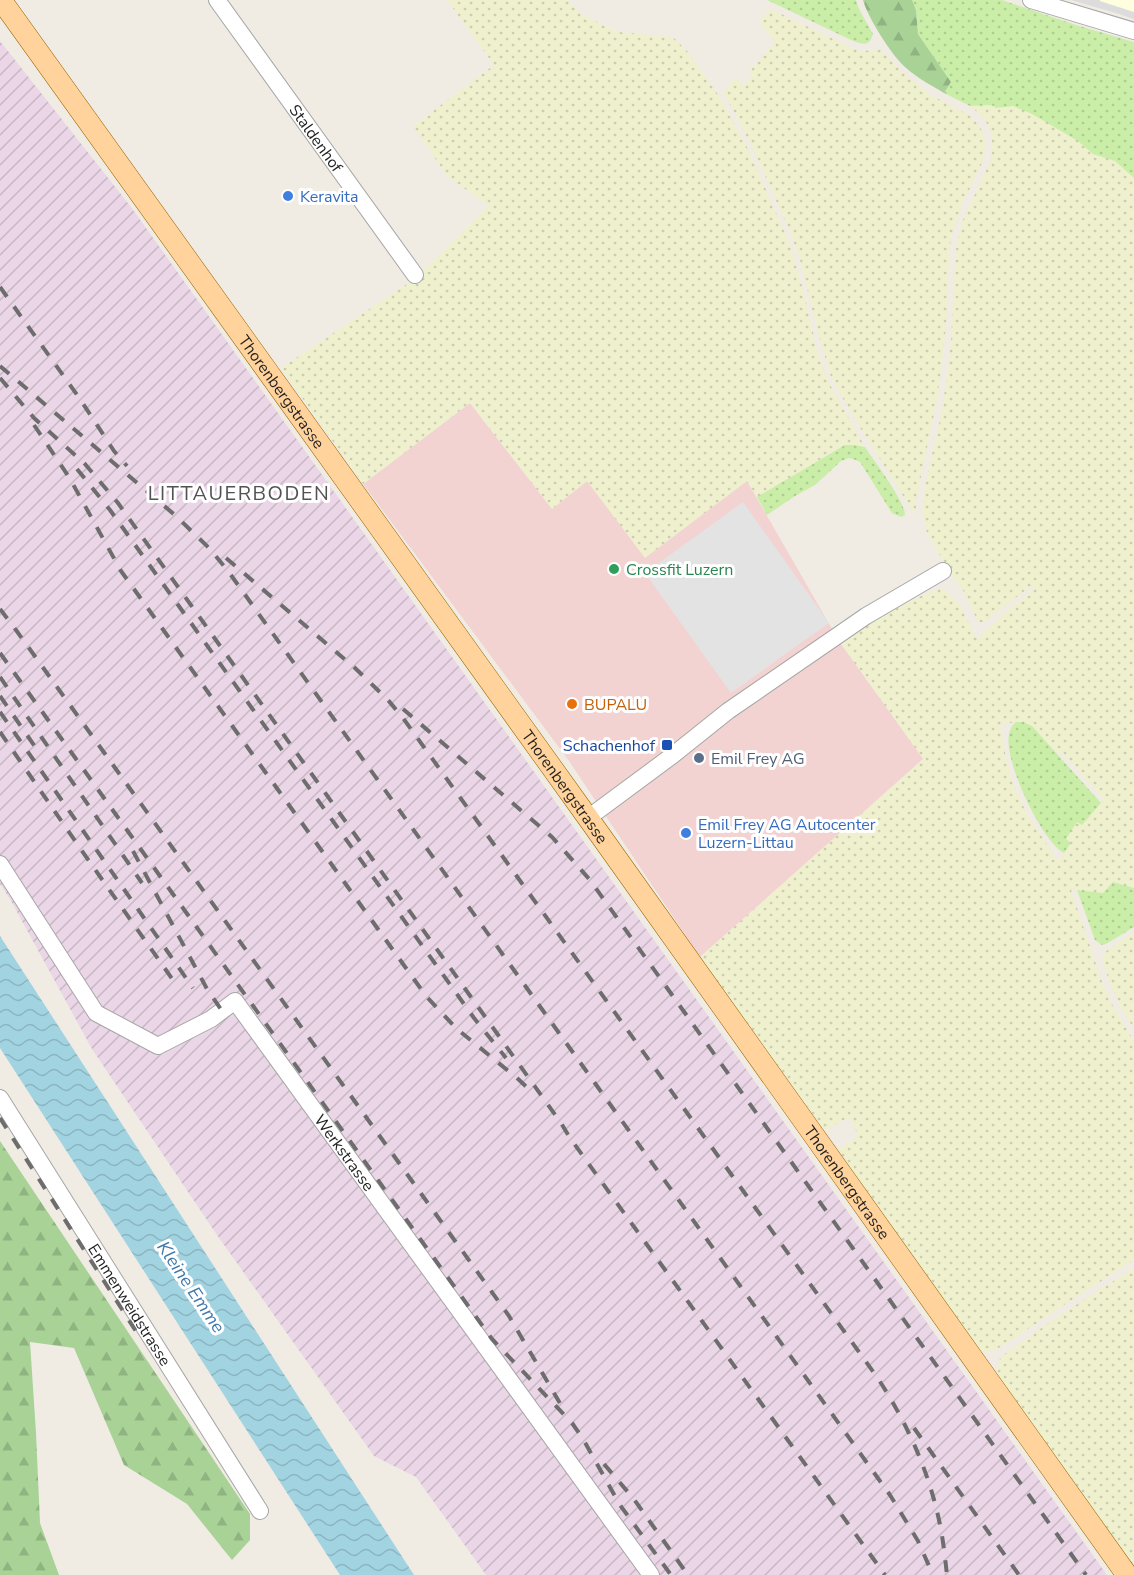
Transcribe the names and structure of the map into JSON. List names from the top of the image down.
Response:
{
  "streets": {
    "main road": ["Thorenbergstrasse"],
    "street": ["Staldenhof", "Werkstrasse", "Emmenweidstrasse"]
  },
  "districts": ["LITTAUERBODEN"],
  "water": ["Kleine Emme"],
  "places": {
    "other": [
      "Keravita",
      "Crossfit Luzern",
      "BUPALU",
      "Emil Frey AG",
      "Emil Frey AG Autocenter Luzern-Littau"
    ],
    "transit": ["Schachenhof"]
  }
}
